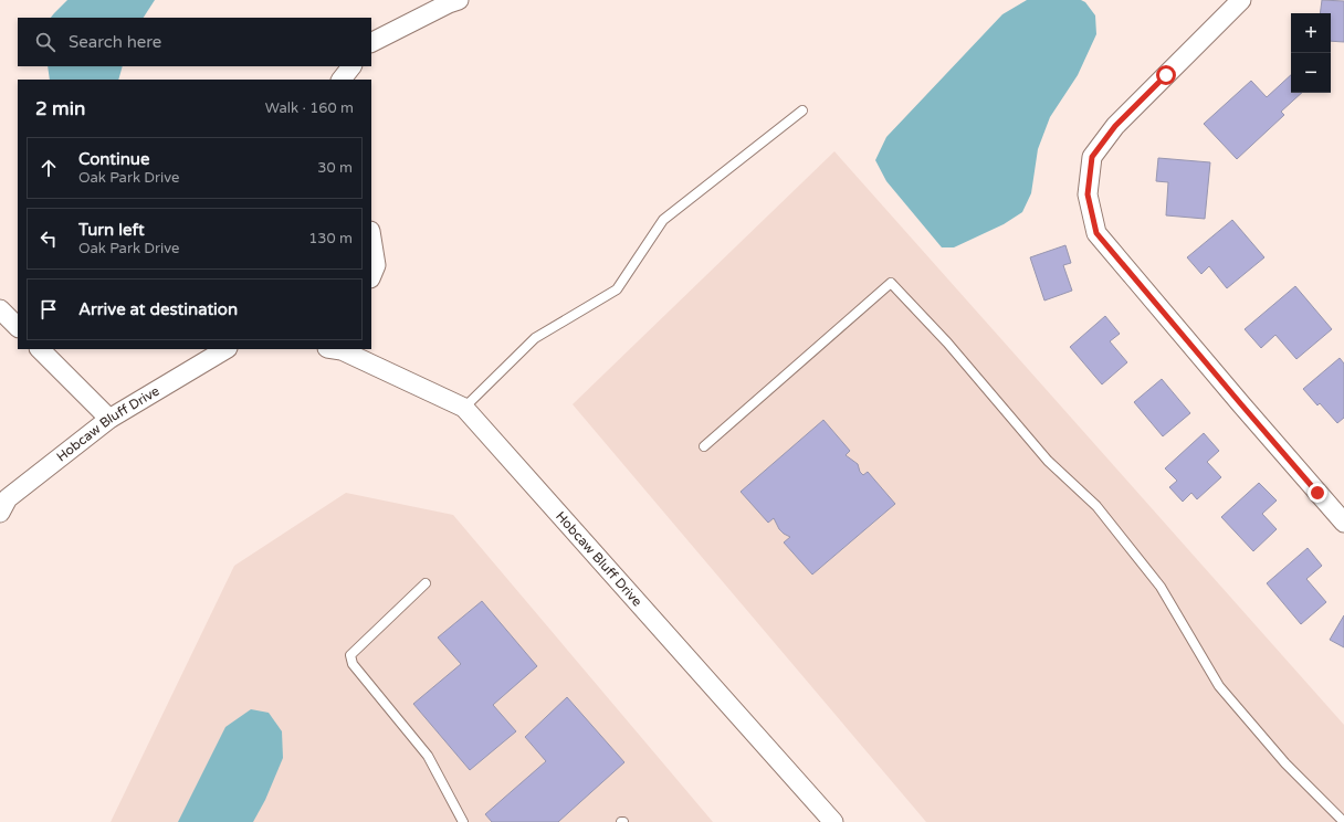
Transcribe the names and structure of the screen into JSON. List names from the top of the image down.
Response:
{
  "streets": {
    "street": ["Hobcaw Bluff Drive"]
  },
  "page": {
    "map_buttons": ["+", "−"],
    "search": "Search here",
    "heading": ["2 min", "Walk · 160 m"],
    "list": [
      ["Continue", "Oak Park Drive", "30 m"],
      ["Turn left", "Oak Park Drive", "130 m"],
      "Arrive at destination"
    ]
  }
}
